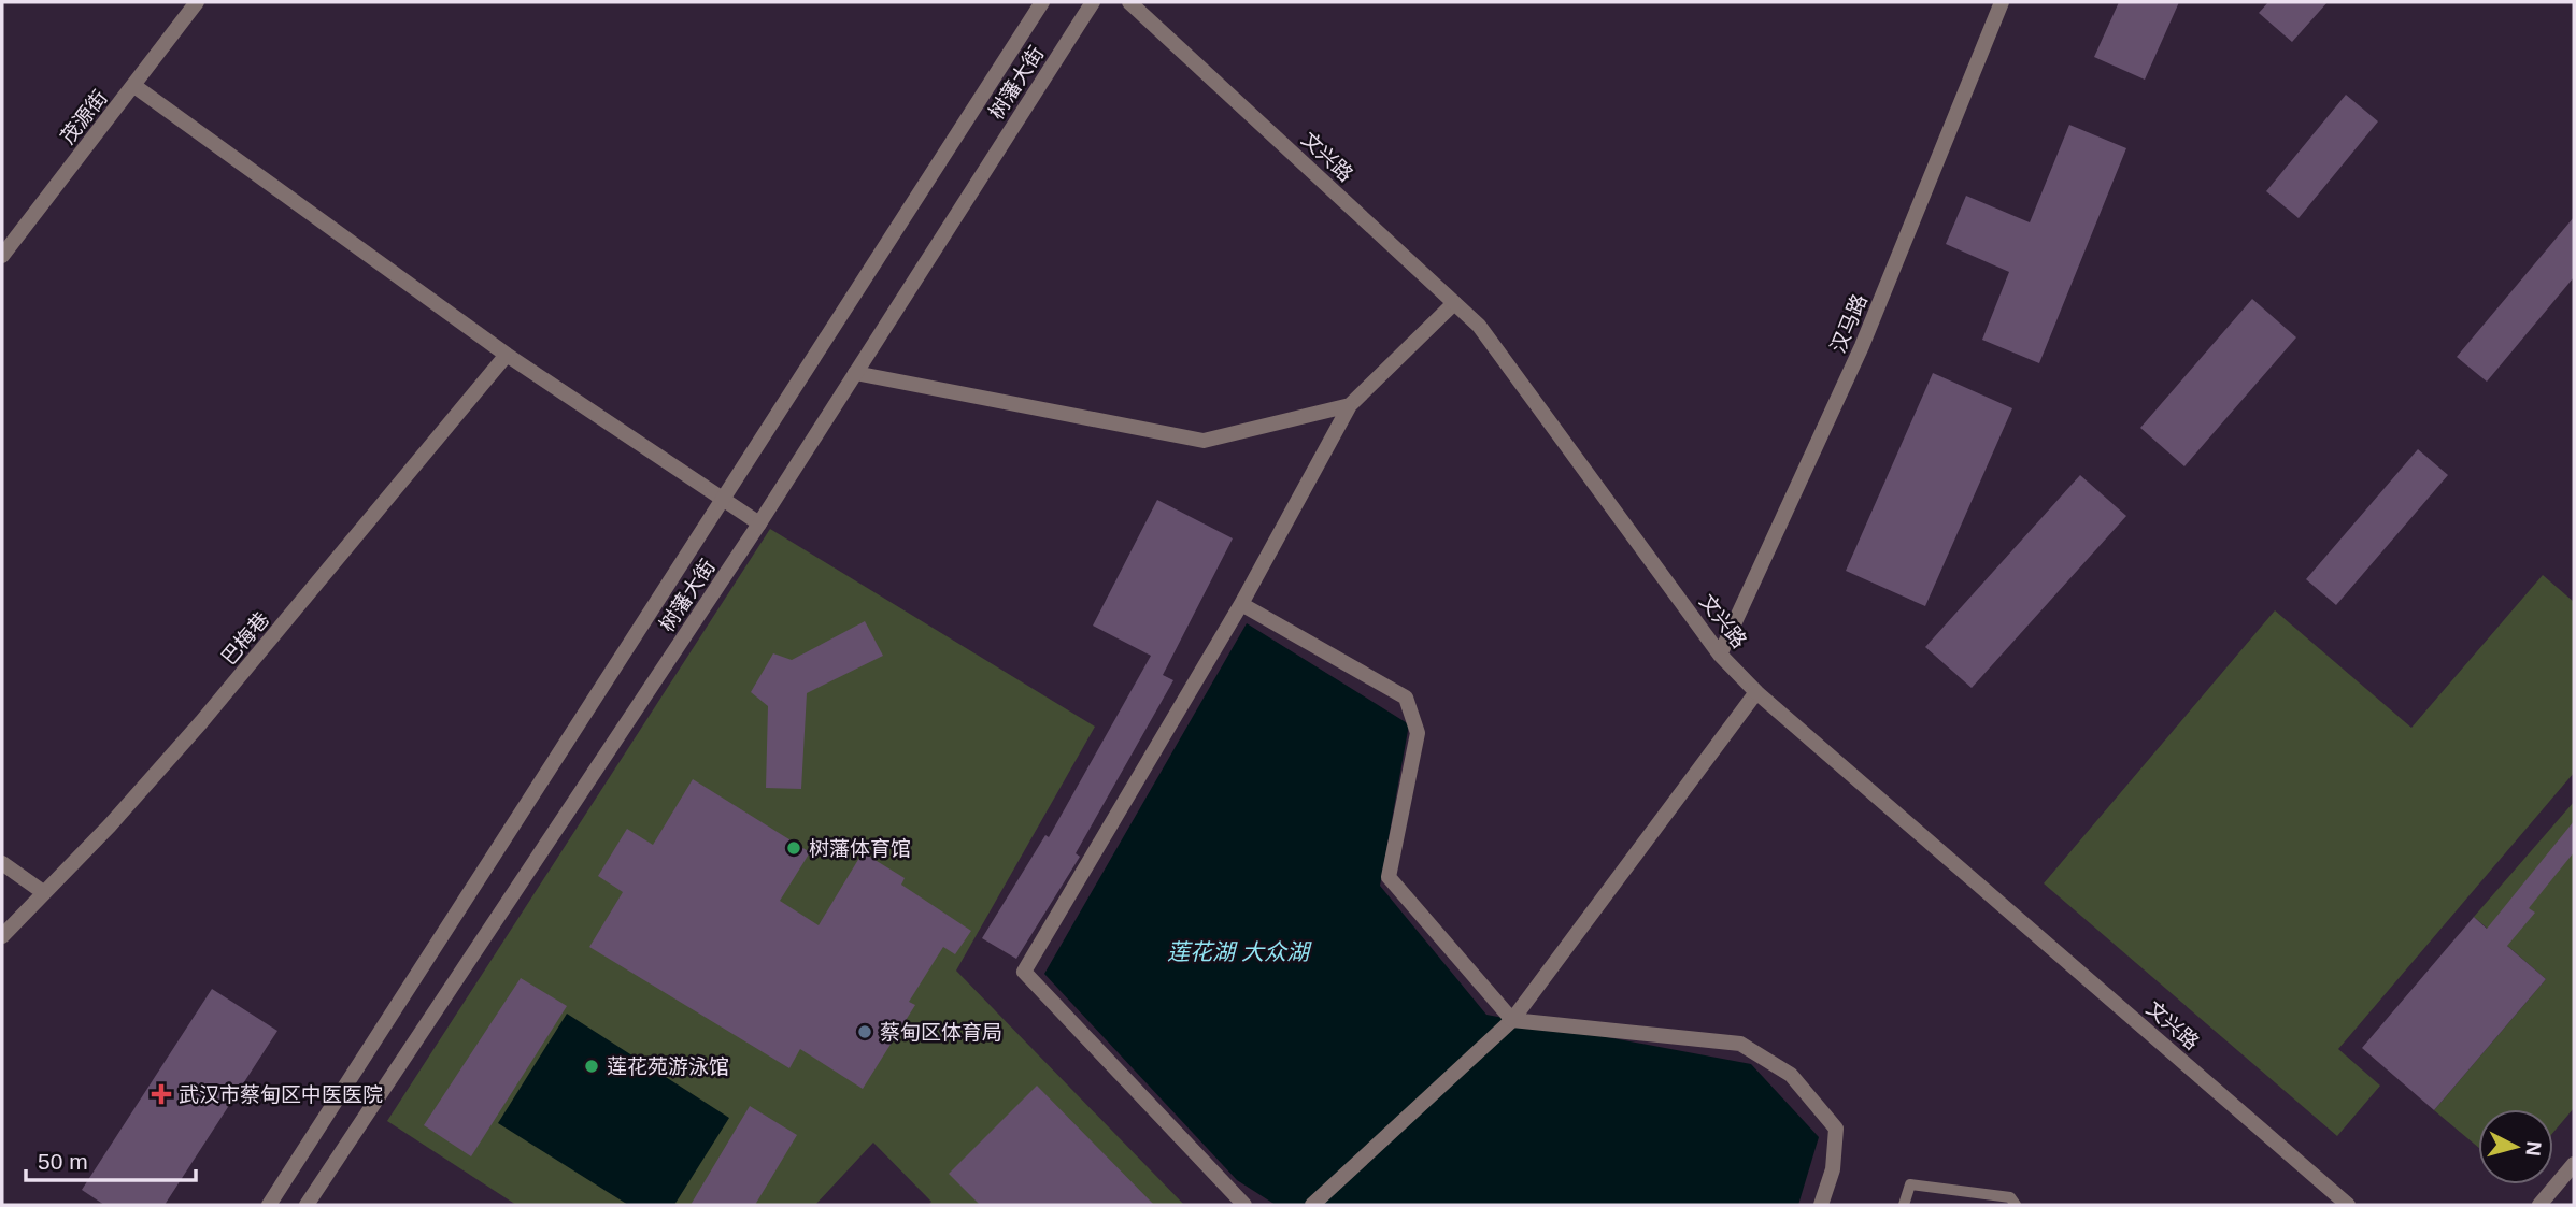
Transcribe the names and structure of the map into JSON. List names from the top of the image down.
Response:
{
  "streets": {
    "street": [
      "树藩大街",
      "茂源街",
      "文兴路",
      "汉马路",
      "巴梅巷"
    ]
  },
  "crossings": [
    ["文兴路", "汉马路"]
  ],
  "water": ["莲花湖 大众湖"],
  "places": {
    "other": ["树藩体育馆", "蔡甸区体育局", "莲花苑游泳馆"],
    "health": ["武汉市蔡甸区中医医院"]
  },
  "scale_bar": "50 m",
  "north": "right"
}
